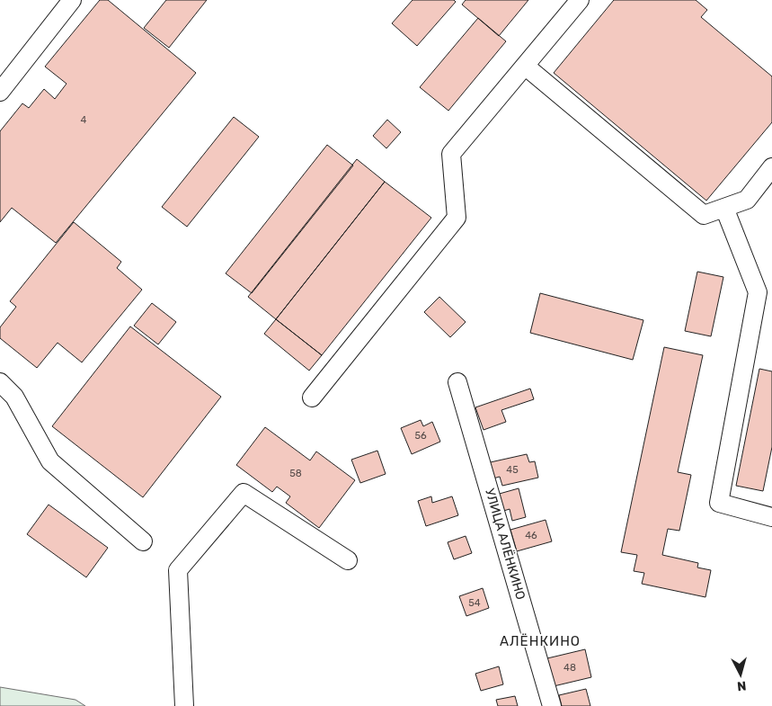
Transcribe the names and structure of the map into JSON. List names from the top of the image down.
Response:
{
  "streets": {
    "street": ["УЛИЦА АЛЁНКИНО"]
  },
  "districts": ["АЛЁНКИНО"],
  "house_numbers": [
    "4",
    "56",
    "45",
    "58",
    "46",
    "54",
    "48"
  ],
  "north": "bottom"
}
